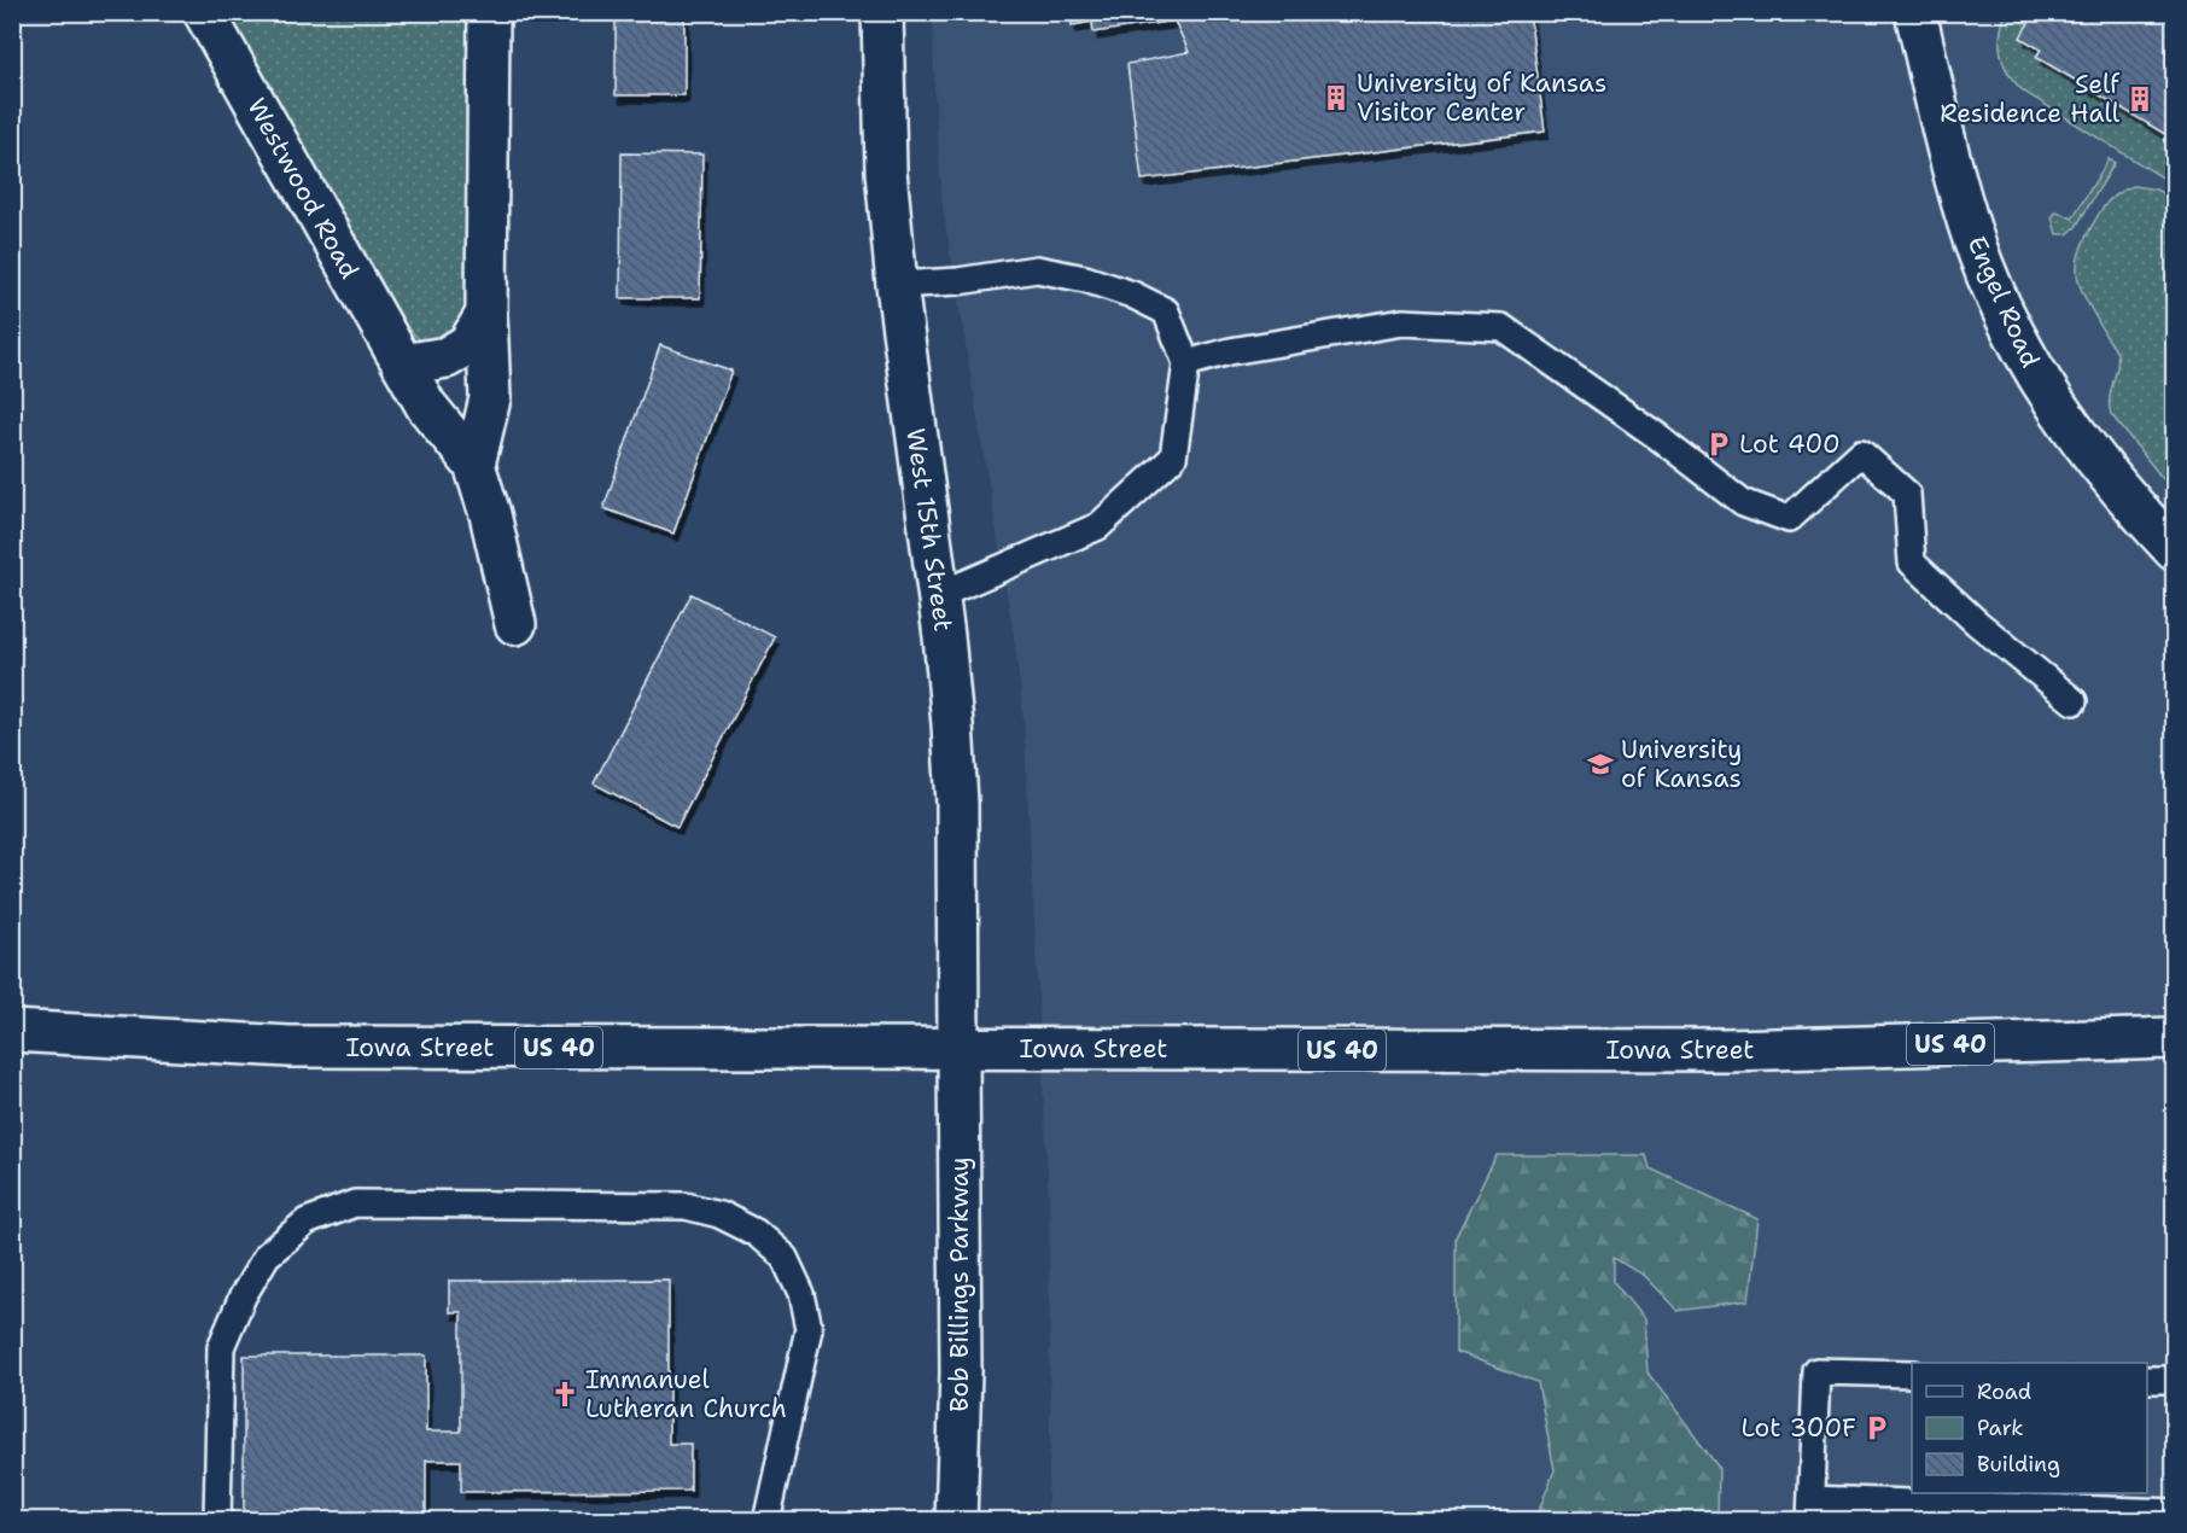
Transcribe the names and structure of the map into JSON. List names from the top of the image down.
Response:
{
  "streets": {
    "main road": [
      "Westwood Road",
      "Engel Road",
      "West 15th Street",
      "US 40",
      "Iowa Street",
      "Bob Billings Parkway"
    ]
  },
  "crossings": [
    ["West 15th Street", "Iowa Street"],
    ["West 15th Street", "Bob Billings Parkway"],
    ["Iowa Street", "Bob Billings Parkway"]
  ],
  "places": {
    "building": ["University of Kansas Visitor Center", "Self Residence Hall"],
    "parking": ["Lot 400", "Lot 300F"],
    "school or university": ["University of Kansas"],
    "church": ["Immanuel Lutheran Church"]
  },
  "legend": ["Road", "Park", "Building"]
}
